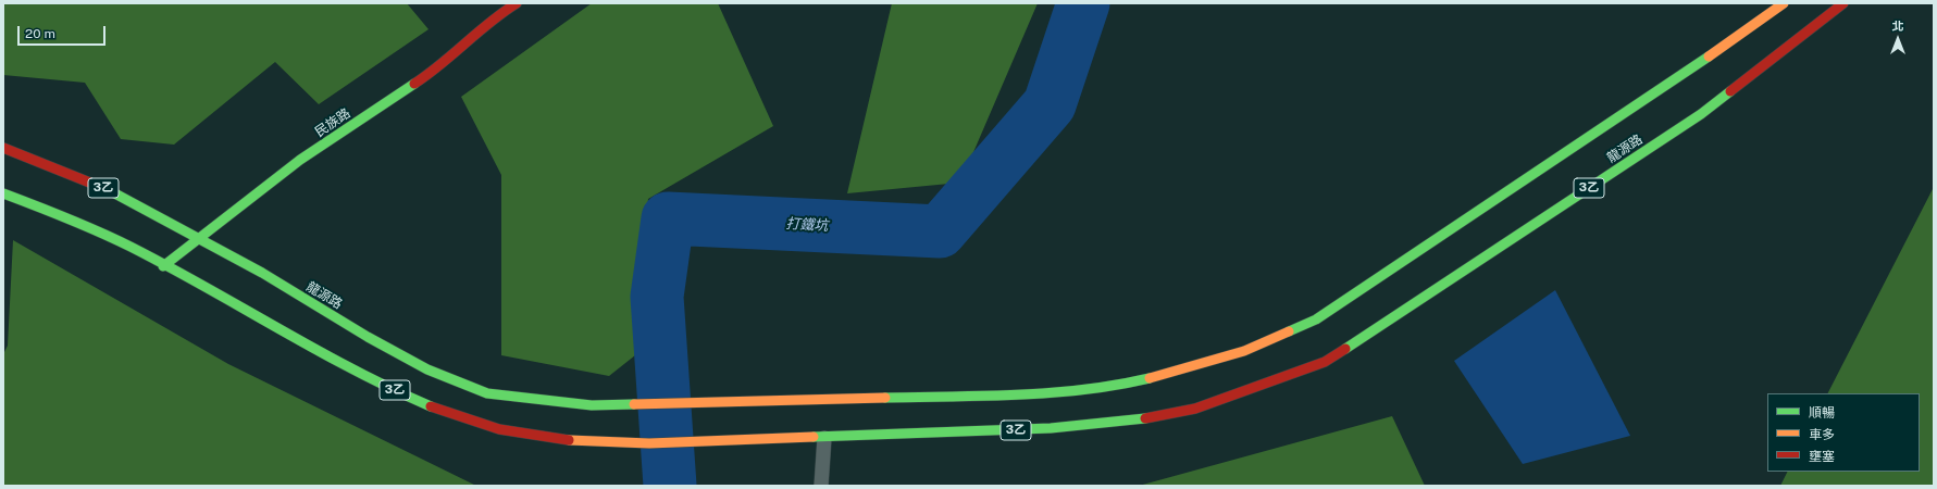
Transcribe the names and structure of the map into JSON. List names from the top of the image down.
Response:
{
  "streets": {
    "main road": ["民族路", "龍源路", "3乙"]
  },
  "crossings": [
    ["民族路", "龍源路"],
    ["民族路", "3乙"],
    ["龍源路", "3乙"]
  ],
  "water": ["打鐵坑"],
  "legend": ["順暢", "車多", "壅塞"],
  "scale_bar": "20 m",
  "north": "top"
}
